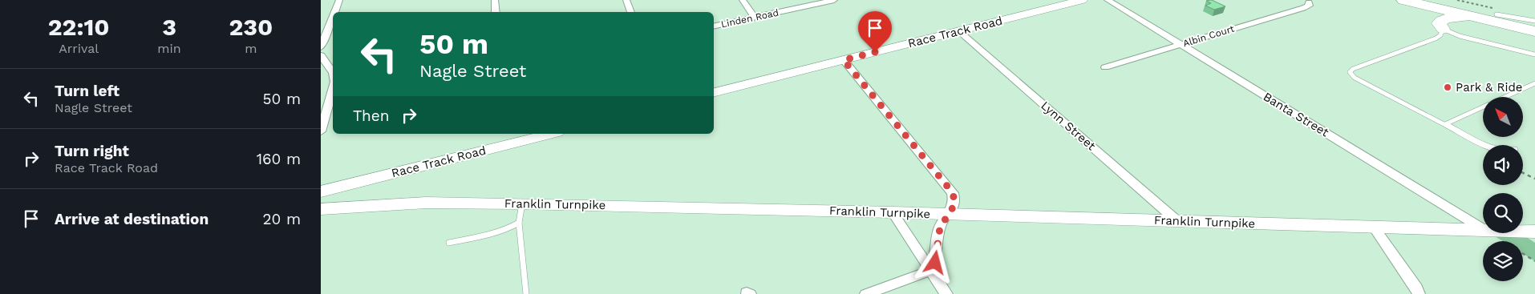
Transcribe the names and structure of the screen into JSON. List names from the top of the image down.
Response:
{
  "streets": {
    "street": [
      "Linden Road",
      "Race Track Road",
      "Albin Court",
      "Banta Street",
      "Lynn Street",
      "Franklin Turnpike"
    ]
  },
  "crossings": [
    ["Race Track Road", "Lynn Street"],
    ["Albin Court", "Banta Street"],
    ["Lynn Street", "Franklin Turnpike"]
  ],
  "places": ["Park & Ride"],
  "north": "top left",
  "page": {
    "eta": [
      "22:10",
      "Arrival",
      "3",
      "min",
      "230",
      "m"
    ],
    "turn": ["50 m", "Nagle Street"],
    "list": [
      {
        "name": "Turn left",
        "note": "Nagle Street",
        "value": "50 m"
      },
      {
        "name": "Turn right",
        "note": "Race Track Road",
        "value": "160 m"
      },
      {
        "name": "Arrive at destination",
        "value": "20 m"
      }
    ],
    "then": "Then"
  }
}
